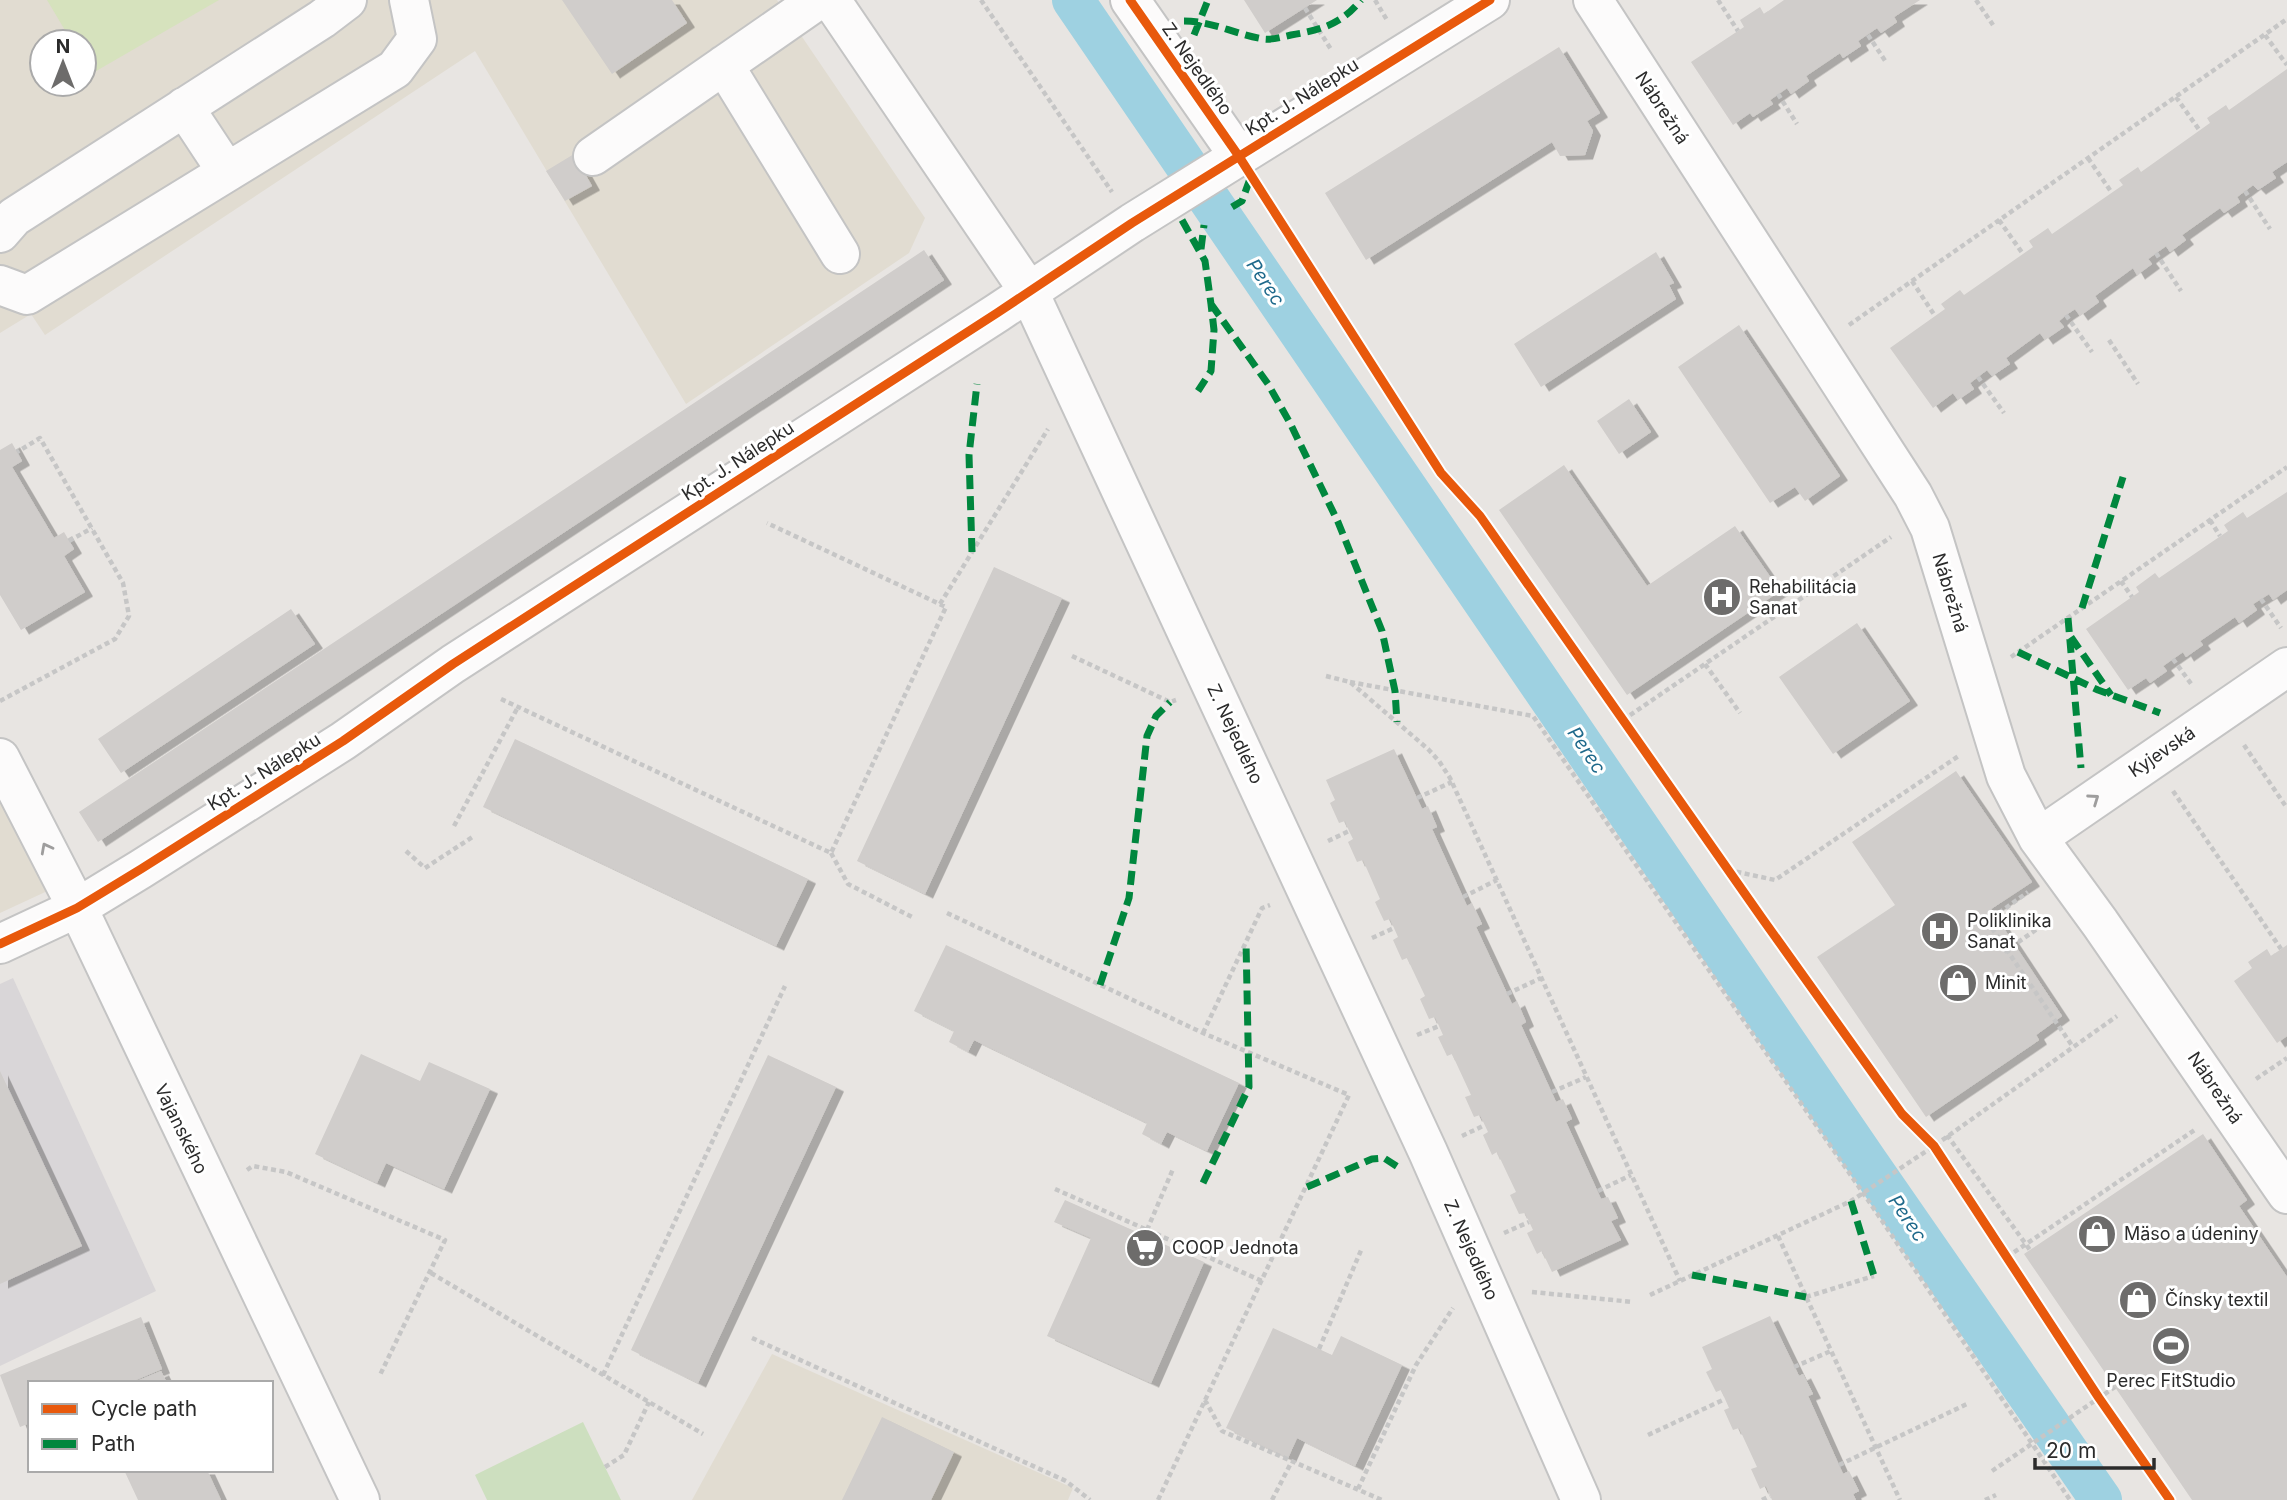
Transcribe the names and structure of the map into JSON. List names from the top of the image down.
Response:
{
  "streets": {
    "street": [
      "Z. Nejedlého",
      "Kpt. J. Nálepku",
      "Nábrežná",
      "Kyjevská",
      "Vajanského"
    ]
  },
  "crossings": [
    ["Z. Nejedlého", "Kpt. J. Nálepku"],
    ["Kpt. J. Nálepku", "Vajanského"],
    ["Nábrežná", "Kyjevská"]
  ],
  "one_way": ["Kyjevská"],
  "water": ["Perec"],
  "places": {
    "hospital": ["Rehabilitácia Sanat", "Poliklinika Sanat"],
    "shop": ["Minit", "Mäso a údeniny", "Čínsky textil"],
    "supermarket": ["COOP Jednota"],
    "sports": ["Perec FitStudio"]
  },
  "legend": ["Cycle path", "Path"],
  "scale_bar": "20 m",
  "north": "top"
}
